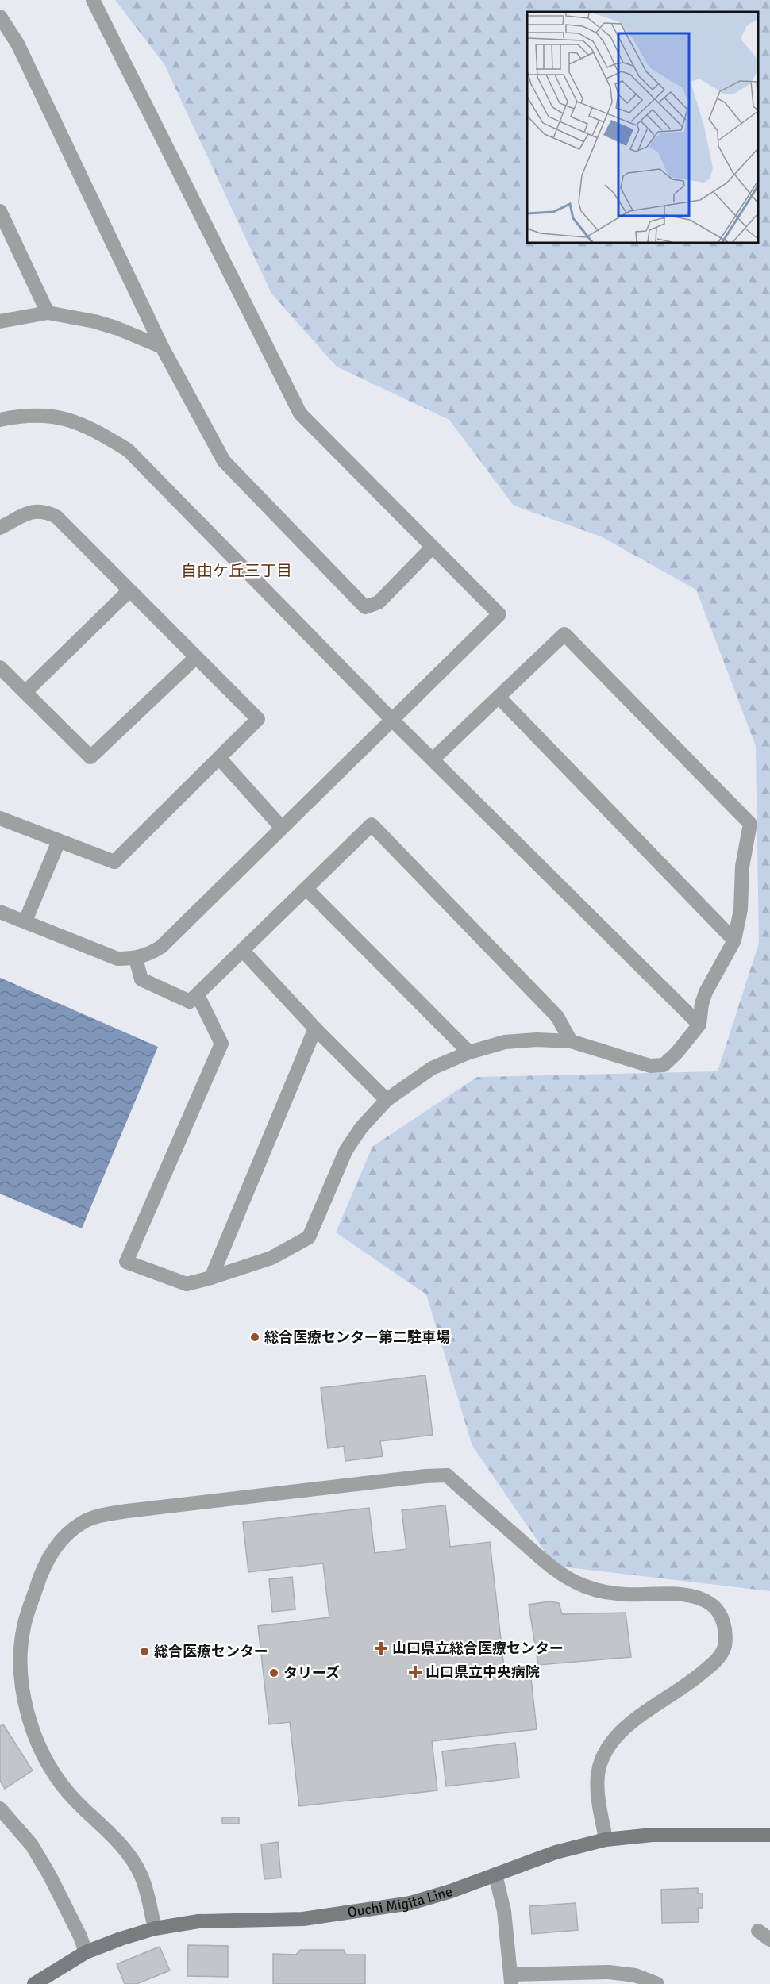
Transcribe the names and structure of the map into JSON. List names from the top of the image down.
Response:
{
  "streets": {
    "main road": ["Ouchi Migita Line"]
  },
  "districts": ["自由ケ丘三丁目"],
  "places": {
    "other": ["総合医療センター第二駐車場", "総合医療センター", "タリーズ"],
    "health": ["山口県立総合医療センター", "山口県立中央病院"]
  }
}
